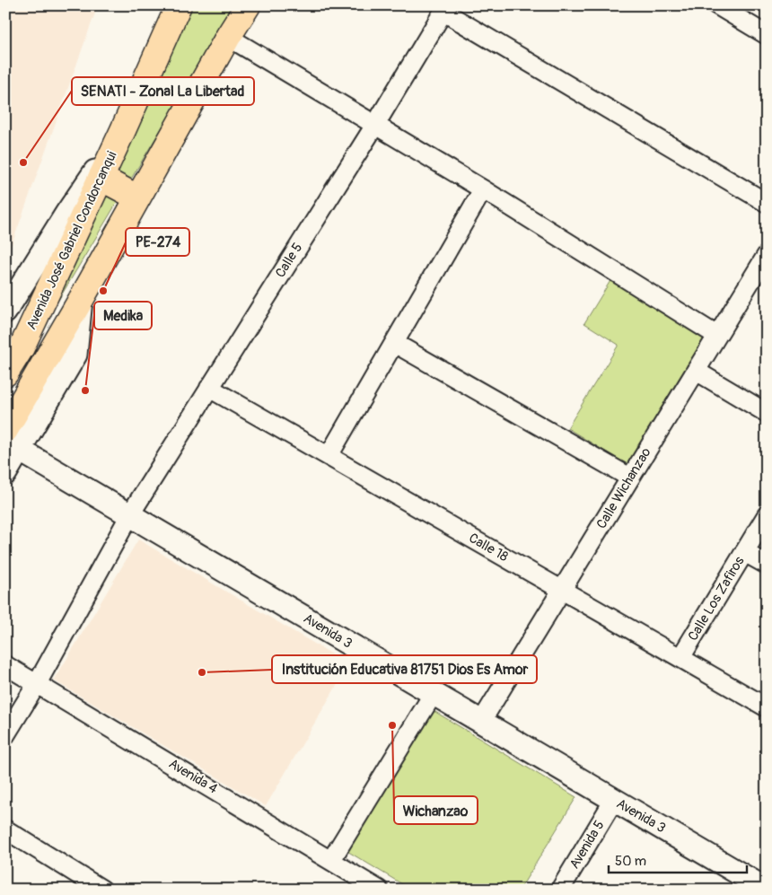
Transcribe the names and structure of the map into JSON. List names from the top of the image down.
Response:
{
  "streets": {
    "main road": ["Avenida José Gabriel Condorcanqui"],
    "street": [
      "Calle 5",
      "Calle Wichanzao",
      "Calle 18",
      "Calle Los Zafiros",
      "Avenida 3",
      "Avenida 4",
      "Avenida 5"
    ]
  },
  "crossings": [
    ["Calle 5", "Calle 18"],
    ["Calle 5", "Avenida 3"],
    ["Calle 5", "Avenida 4"],
    ["Calle Wichanzao", "Calle 18"],
    ["Calle Wichanzao", "Avenida 3"],
    ["Calle 18", "Calle Los Zafiros"],
    ["Avenida 3", "Avenida 5"]
  ],
  "places": [
    "SENATI - Zonal La Libertad",
    "PE-274",
    "Medika",
    "Institución Educativa 81751 Dios Es Amor",
    "Wichanzao"
  ],
  "scale_bar": "50 m"
}
